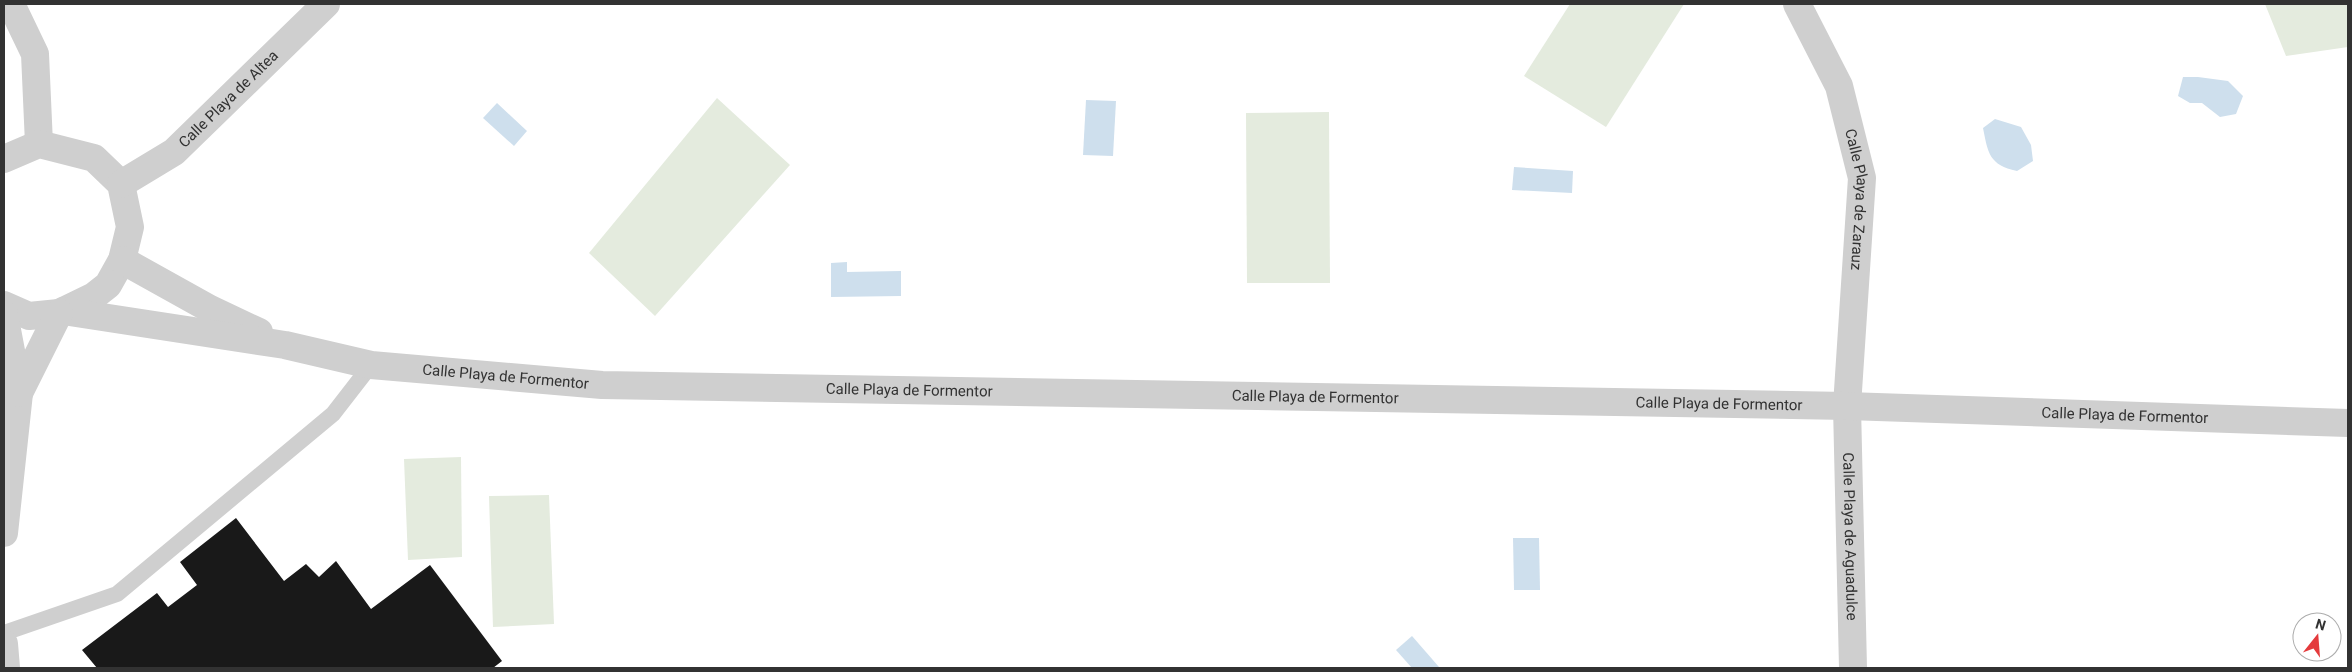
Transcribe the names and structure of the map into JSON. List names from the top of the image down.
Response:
{
  "streets": {
    "street": [
      "Calle Playa de Altea",
      "Calle Playa de Zarauz",
      "Calle Playa de Formentor",
      "Calle Playa de Aguadulce"
    ]
  },
  "crossings": [
    ["Calle Playa de Altea", "Calle Playa de Formentor"],
    ["Calle Playa de Zarauz", "Calle Playa de Formentor"],
    ["Calle Playa de Zarauz", "Calle Playa de Aguadulce"],
    ["Calle Playa de Formentor", "Calle Playa de Aguadulce"]
  ],
  "north": "top"
}
